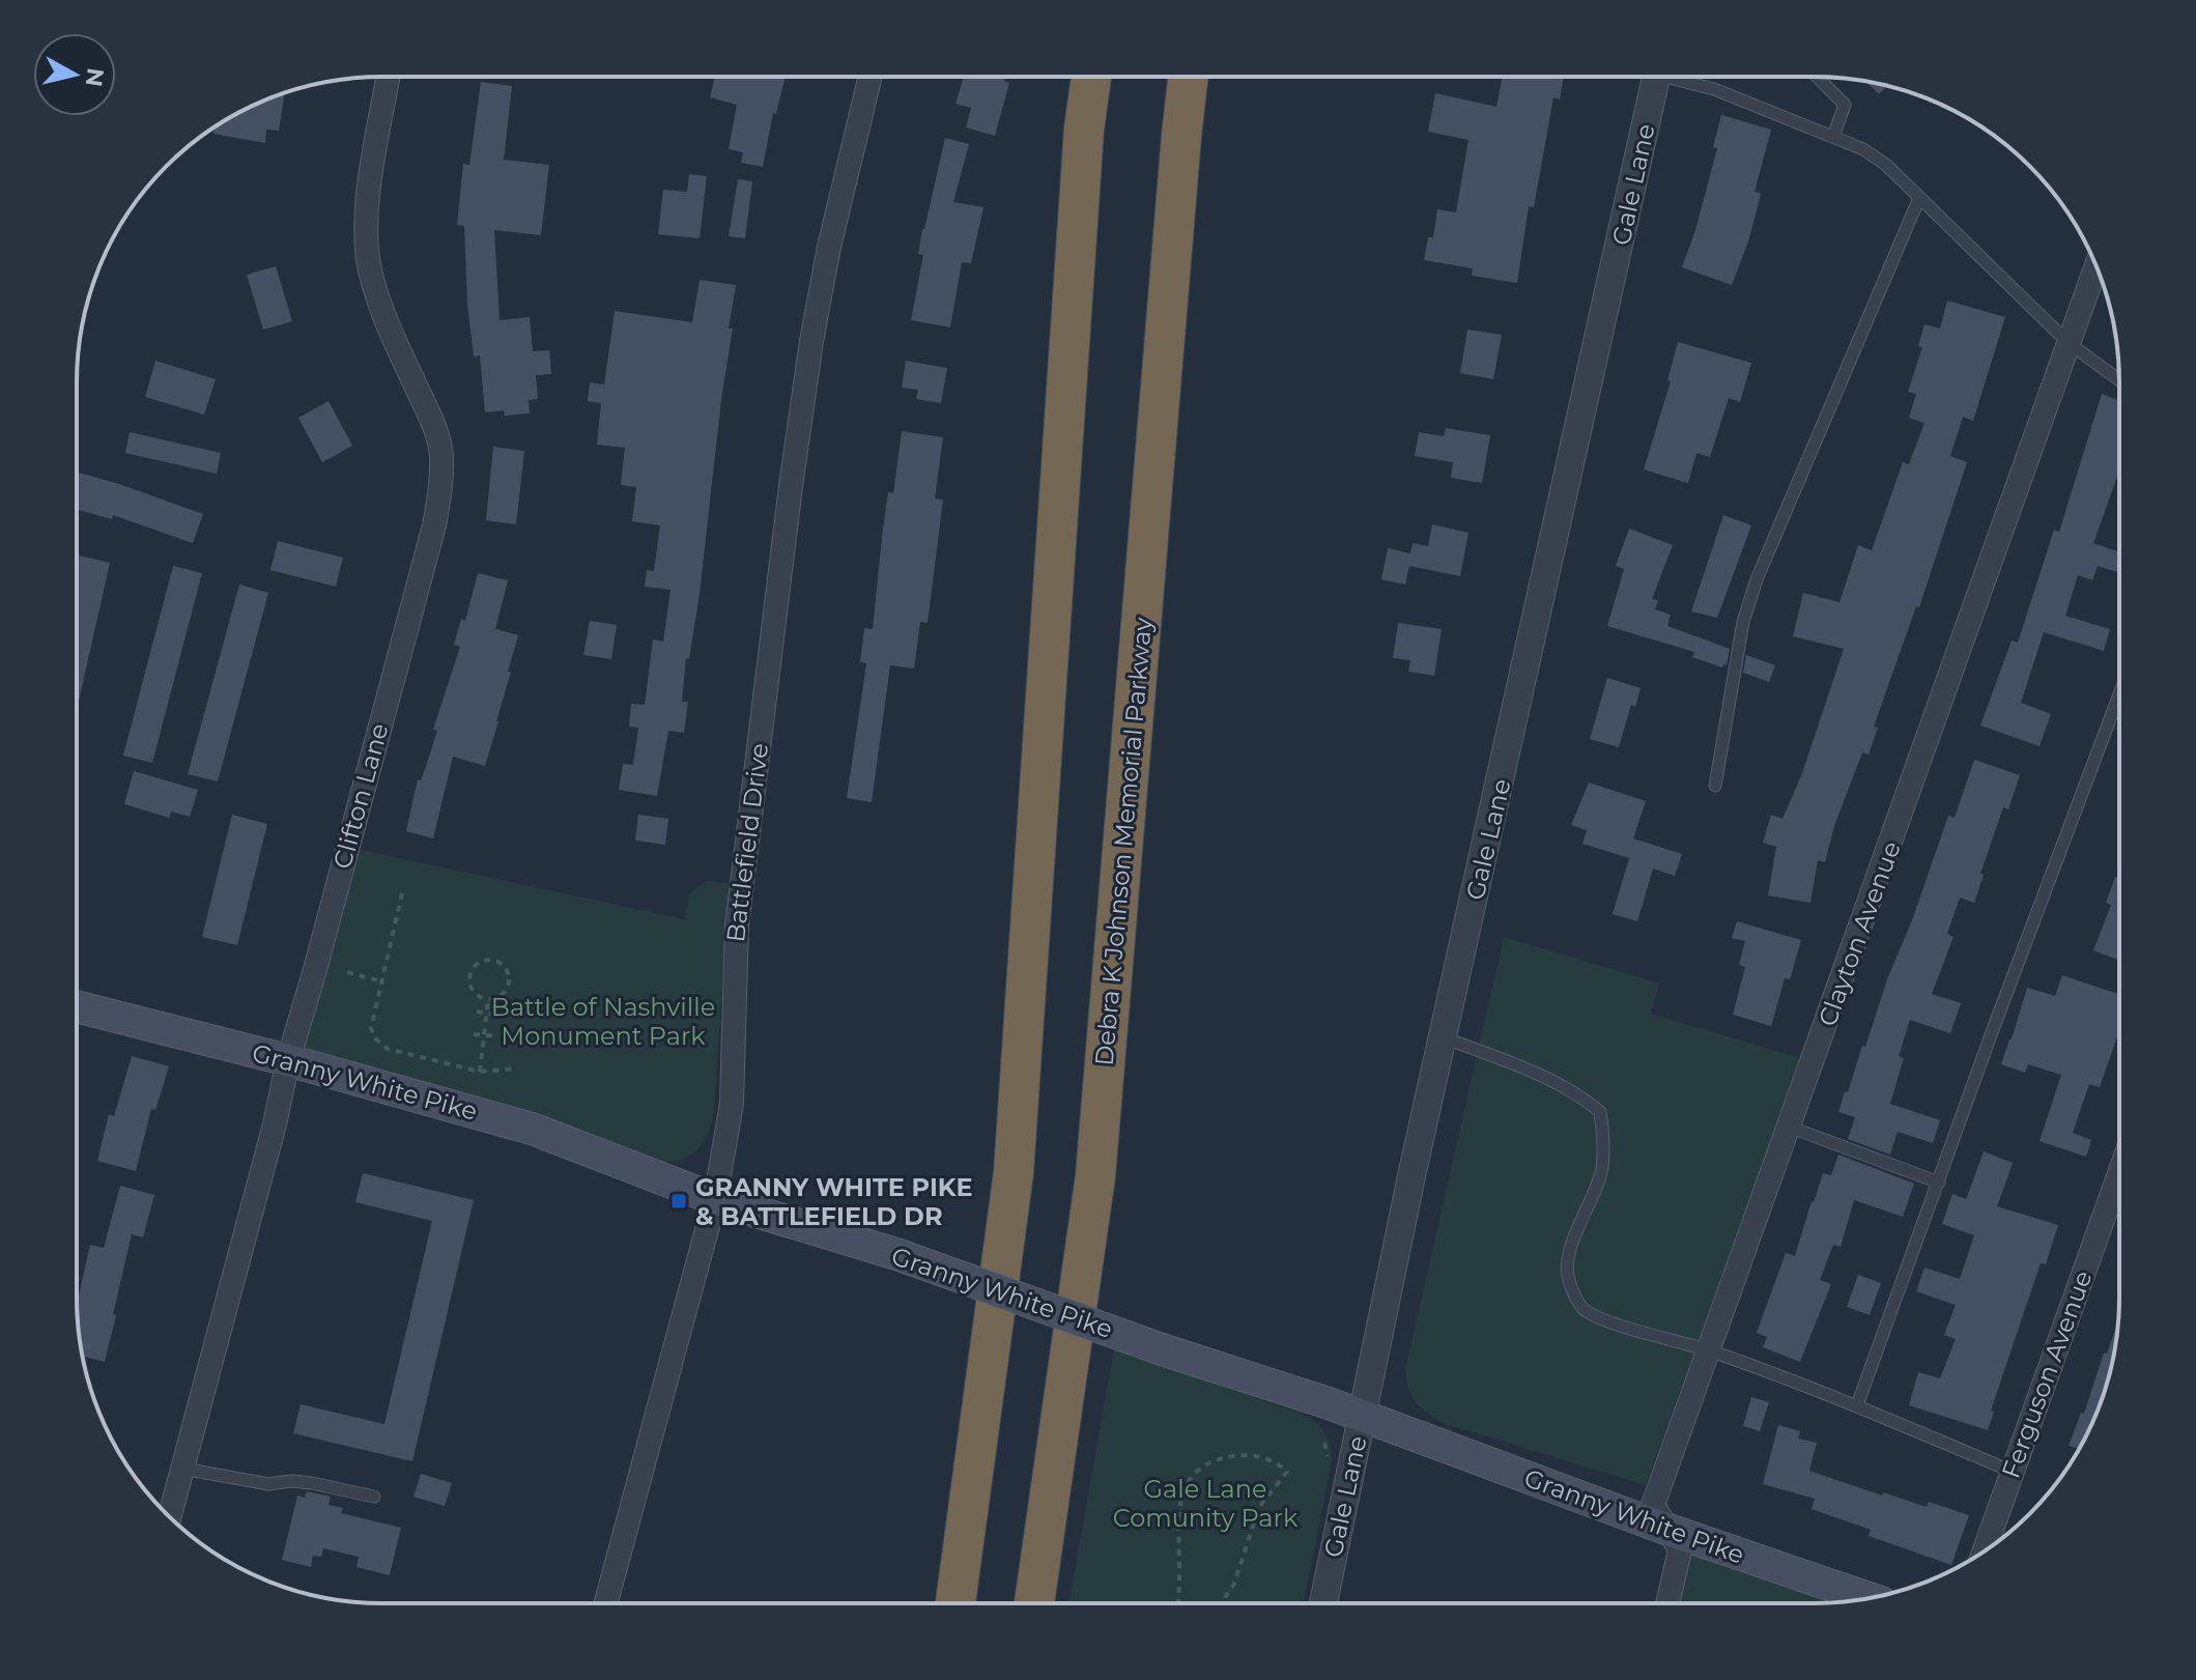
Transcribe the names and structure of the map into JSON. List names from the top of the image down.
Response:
{
  "streets": {
    "highway": ["Debra K Johnson Memorial Parkway"],
    "main road": ["Granny White Pike"],
    "street": [
      "Gale Lane",
      "Clifton Lane",
      "Battlefield Drive",
      "Clayton Avenue",
      "Ferguson Avenue"
    ]
  },
  "crossings": [
    ["Gale Lane", "Granny White Pike"],
    ["Clifton Lane", "Granny White Pike"],
    ["Battlefield Drive", "Granny White Pike"],
    ["Clayton Avenue", "Granny White Pike"]
  ],
  "parks": ["Battle of Nashville Monument Park", "Gale Lane Comunity Park"],
  "places": {
    "transit": ["GRANNY WHITE PIKE & BATTLEFIELD DR"]
  },
  "north": "right"
}
